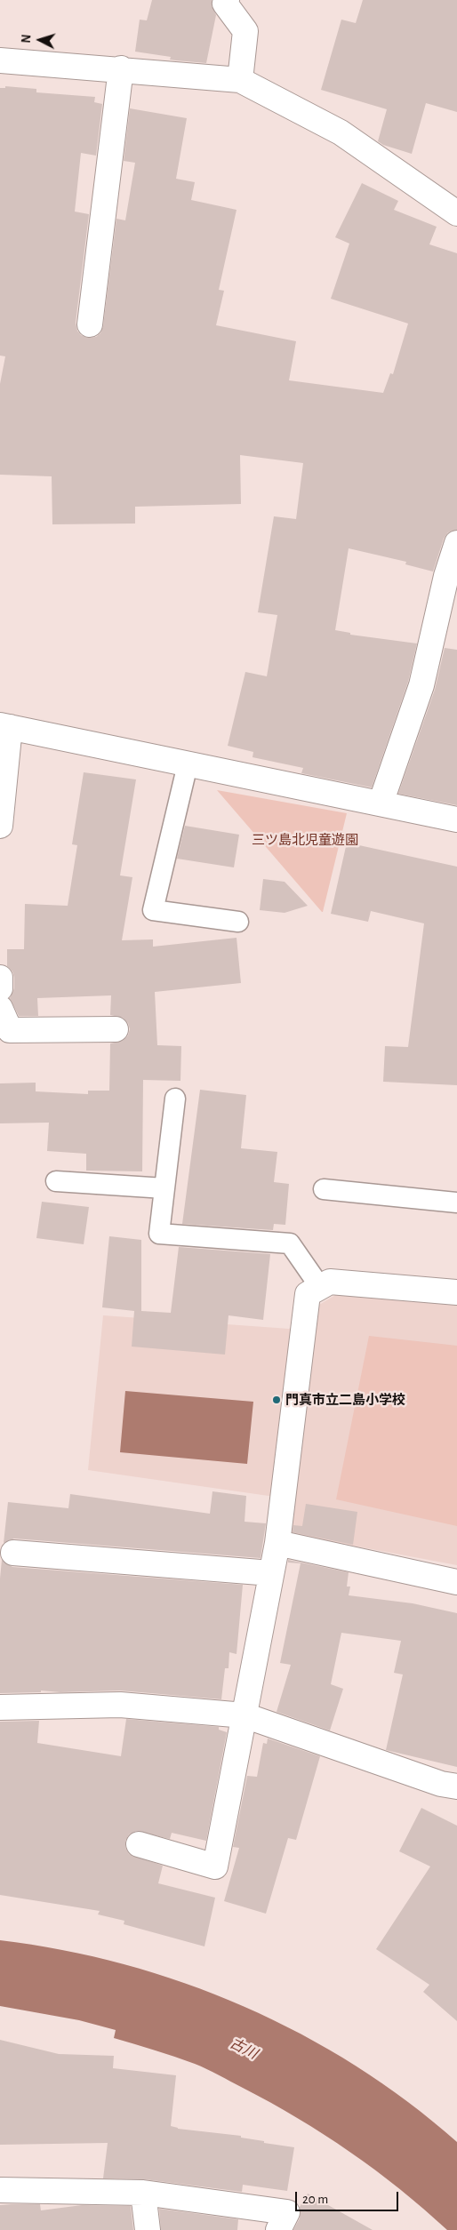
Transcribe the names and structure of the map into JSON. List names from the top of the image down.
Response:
{
  "water": ["古川"],
  "parks": ["三ツ島北児童遊園"],
  "places": ["門真市立二島小学校"],
  "scale_bar": "20 m",
  "north": "left"
}
